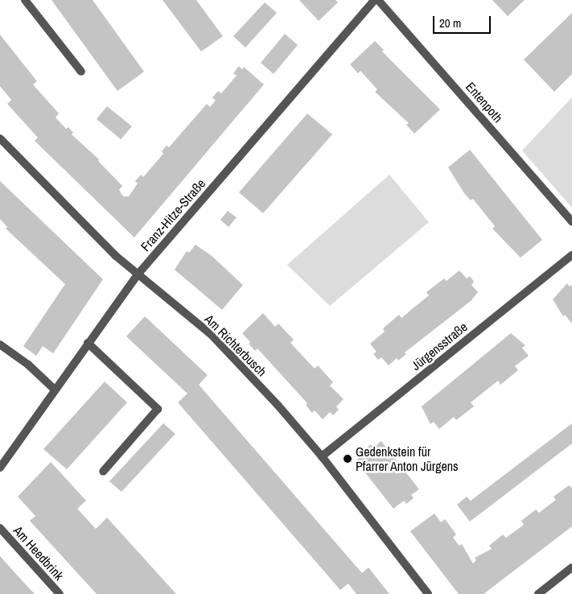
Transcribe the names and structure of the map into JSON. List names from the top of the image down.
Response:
{
  "streets": {
    "street": [
      "Entenpoth",
      "Franz-Hitze-Straße",
      "Am Richterbusch",
      "Jürgensstraße",
      "Am Heedbrink"
    ]
  },
  "crossings": [
    ["Franz-Hitze-Straße", "Am Richterbusch"],
    ["Am Richterbusch", "Jürgensstraße"]
  ],
  "places": ["Gedenkstein für Pfarrer Anton Jürgens"],
  "scale_bar": "20 m"
}
